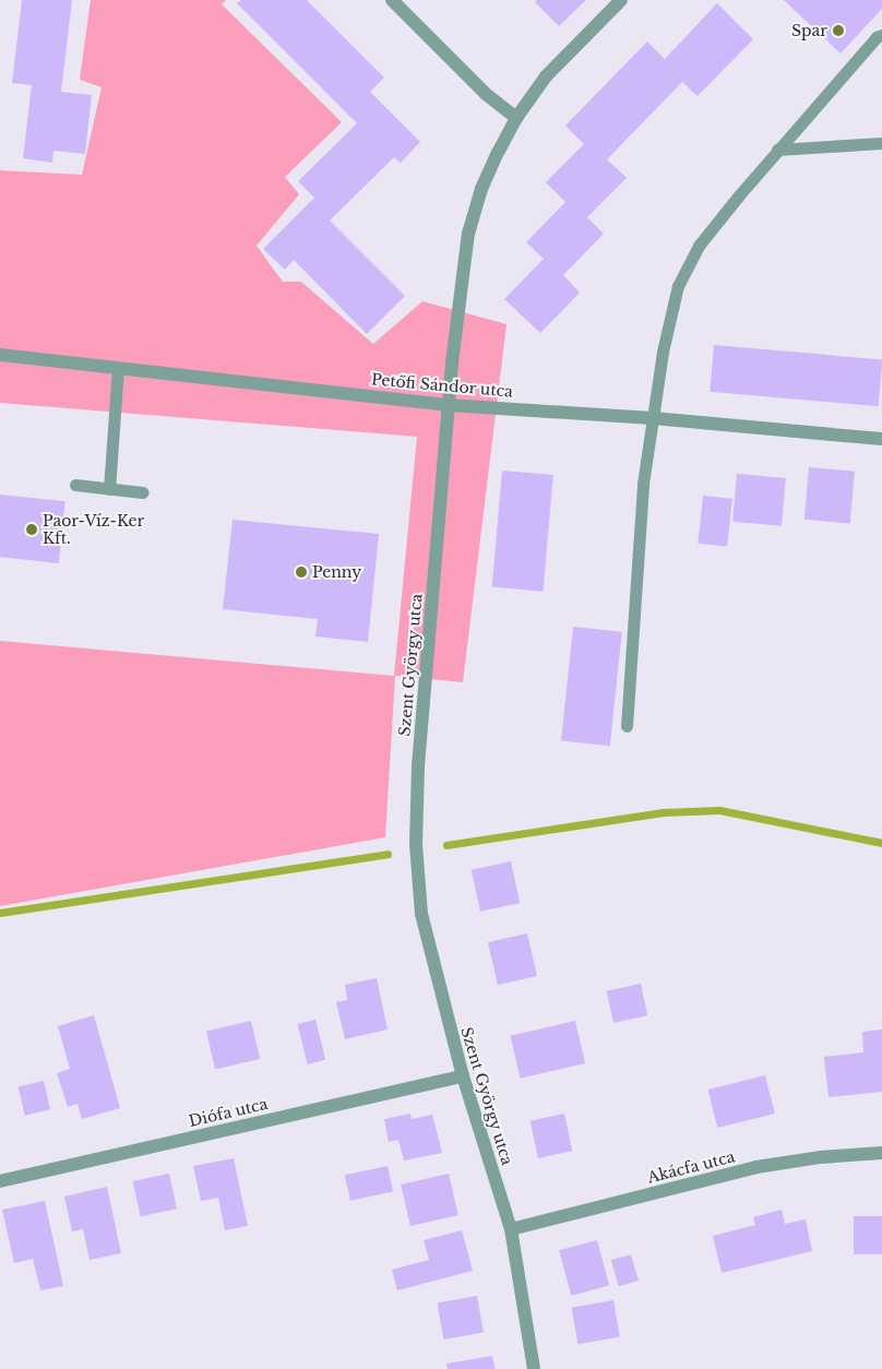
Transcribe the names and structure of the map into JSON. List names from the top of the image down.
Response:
{
  "streets": {
    "street": [
      "Petőfi Sándor utca",
      "Szent György utca",
      "Diófa utca",
      "Akácfa utca"
    ]
  },
  "crossings": [
    ["Petőfi Sándor utca", "Szent György utca"],
    ["Szent György utca", "Diófa utca"],
    ["Szent György utca", "Akácfa utca"]
  ],
  "places": ["Spar", "Paor-Víz-Ker Kft.", "Penny"]
}
